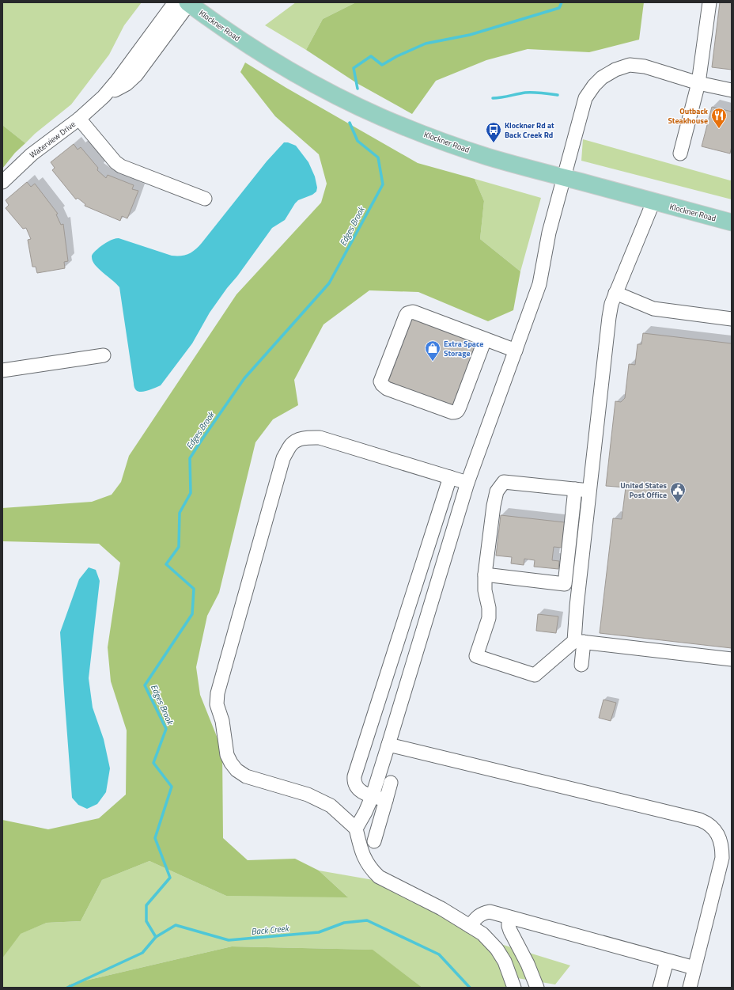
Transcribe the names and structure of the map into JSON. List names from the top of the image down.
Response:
{
  "streets": {
    "main road": ["Klockner Road"],
    "street": ["Waterview Drive"]
  },
  "crossings": [
    ["Klockner Road", "Waterview Drive"]
  ],
  "water": ["Edges Brook", "Back Creek"],
  "places": {
    "restaurant": ["Outback Steakhouse"],
    "bus stop": ["Klockner Rd at Back Creek Rd"],
    "shop": ["Extra Space Storage"],
    "public building": ["United States Post Office"]
  }
}
